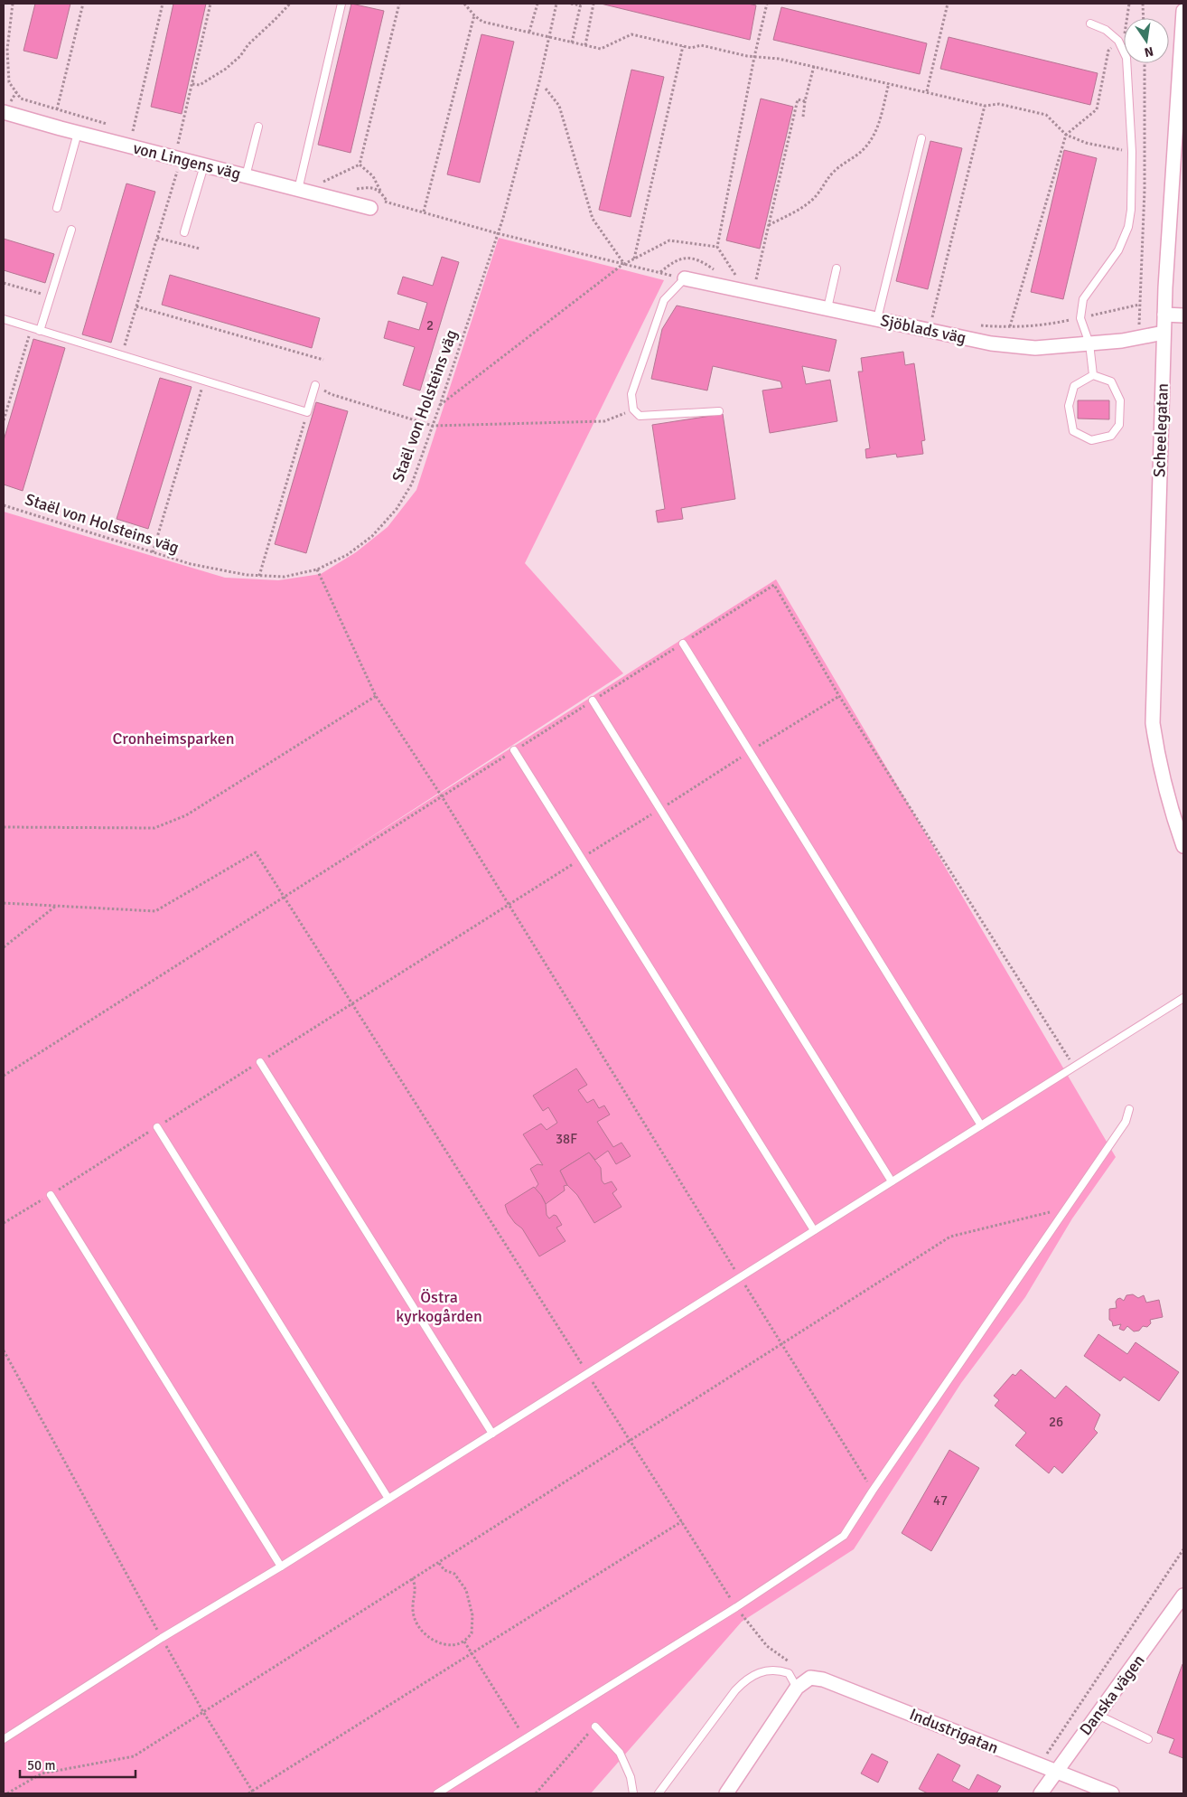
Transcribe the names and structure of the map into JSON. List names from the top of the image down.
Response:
{
  "streets": {
    "street": [
      "von Lingens väg",
      "Sjöblads väg",
      "Scheelegatan",
      "Danska vägen",
      "Industrigatan"
    ],
    "path": ["Staël von Holsteins väg"]
  },
  "crossings": [
    ["Sjöblads väg", "Scheelegatan"],
    ["Danska vägen", "Industrigatan"]
  ],
  "parks": ["Cronheimsparken", "Östra kyrkogården"],
  "house_numbers": [
    "2",
    "38F",
    "26",
    "47"
  ],
  "scale_bar": "50 m",
  "north": "bottom"
}
